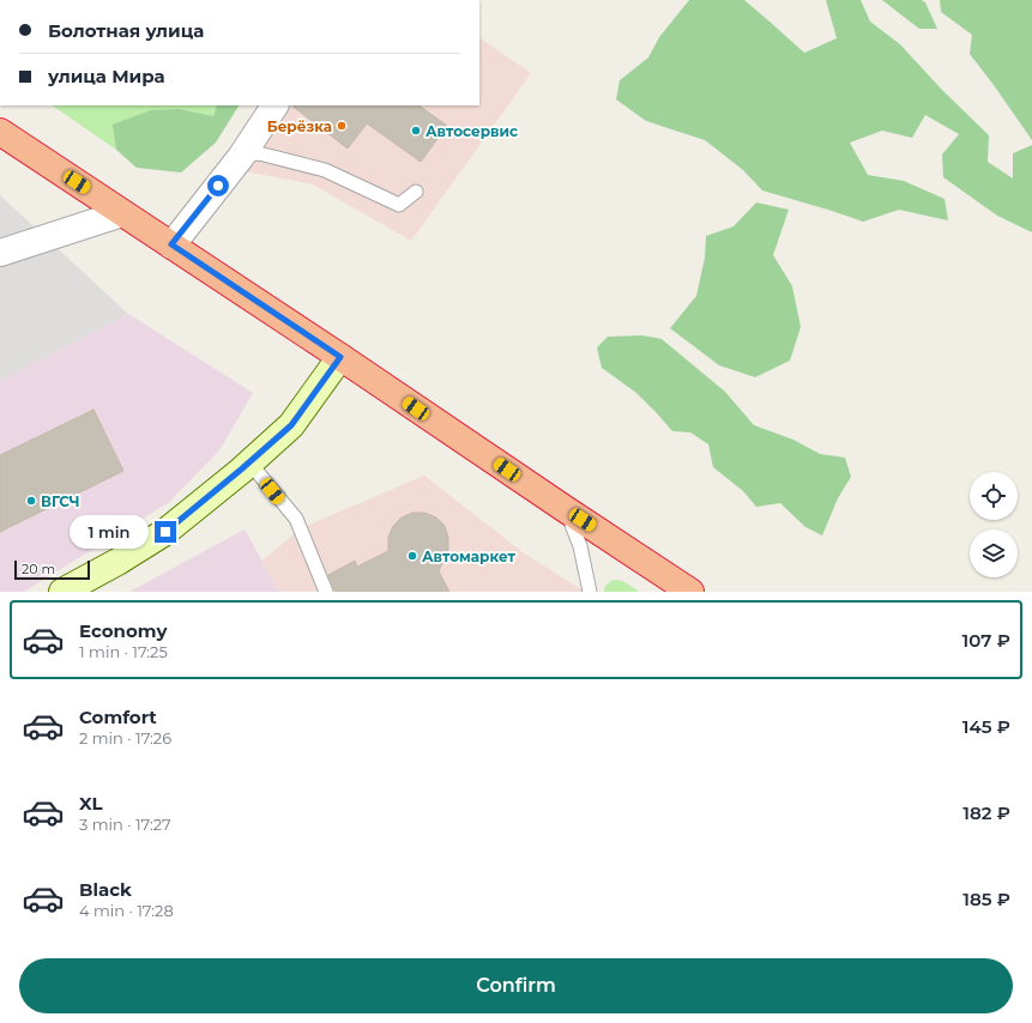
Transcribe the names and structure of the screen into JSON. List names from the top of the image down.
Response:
{
  "places": [
    "Берёзка",
    "Автосервис",
    "ВГСЧ",
    "Автомаркет"
  ],
  "scale_bar": "20 m",
  "page": {
    "banner": ["Болотная улица", "улица Мира"],
    "bubble": "1 min",
    "scale": "20 m",
    "list": [
      {
        "name": "Economy",
        "note": "1 min · 17:25",
        "value": "107 ₽"
      },
      {
        "name": "Comfort",
        "note": "2 min · 17:26",
        "value": "145 ₽"
      },
      {
        "name": "XL",
        "note": "3 min · 17:27",
        "value": "182 ₽"
      },
      {
        "name": "Black",
        "note": "4 min · 17:28",
        "value": "185 ₽"
      }
    ],
    "buttons": "Confirm"
  }
}
